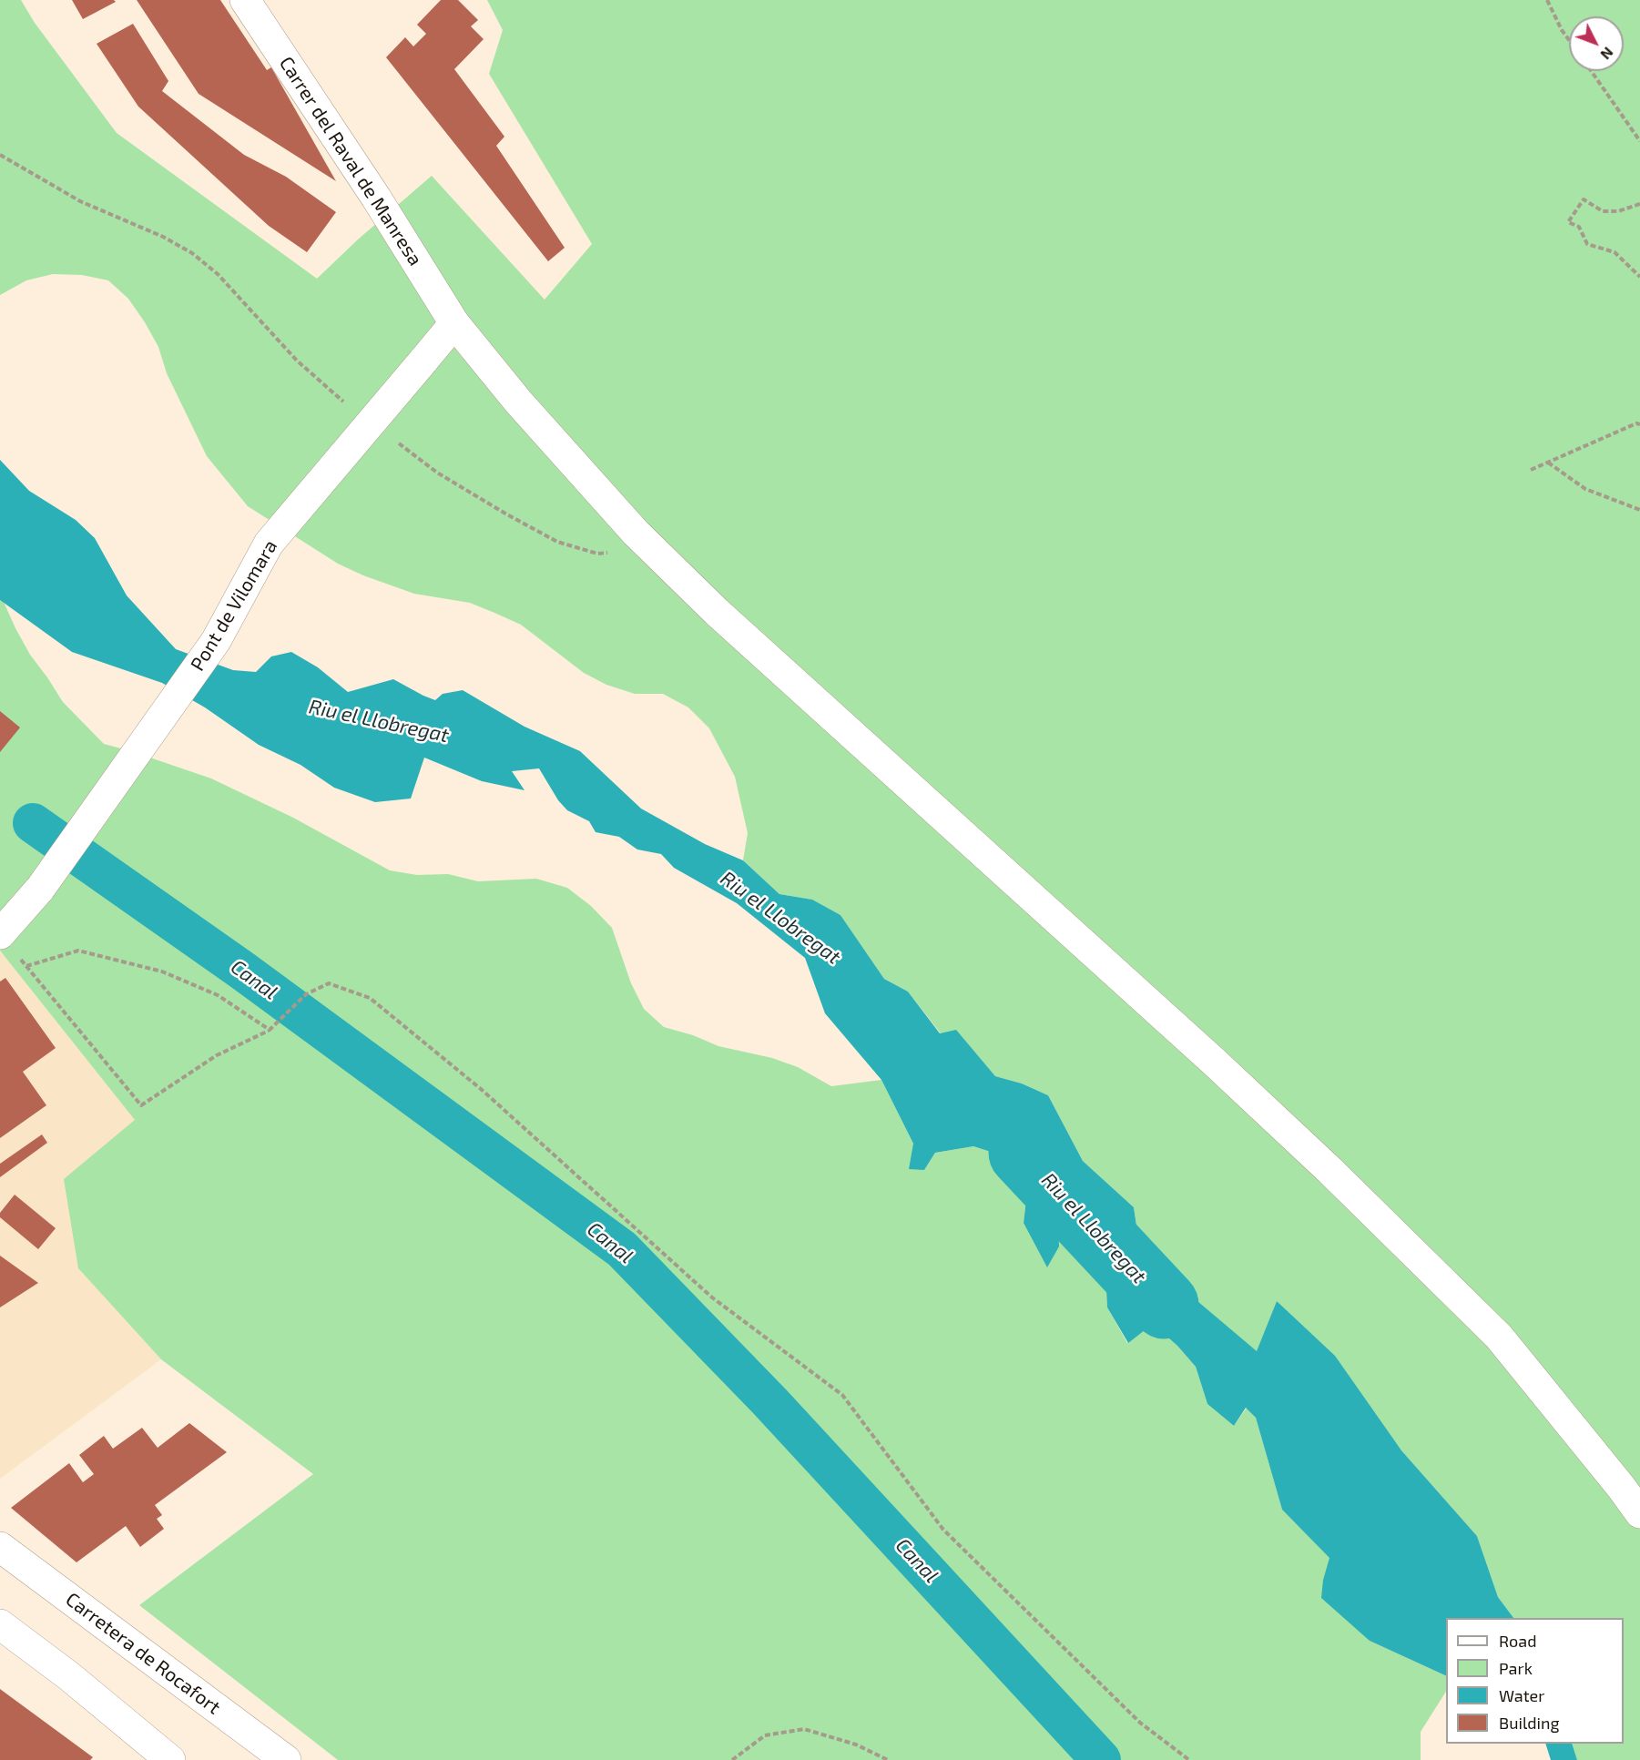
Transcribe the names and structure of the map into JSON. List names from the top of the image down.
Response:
{
  "streets": {
    "street": ["Carrer del Raval de Manresa", "Pont de Vilomara", "Carretera de Rocafort"]
  },
  "crossings": [
    ["Carrer del Raval de Manresa", "Pont de Vilomara"]
  ],
  "water": ["Riu el Llobregat", "Canal"],
  "legend": [
    "Road",
    "Park",
    "Water",
    "Building"
  ],
  "north": "bottom right"
}
